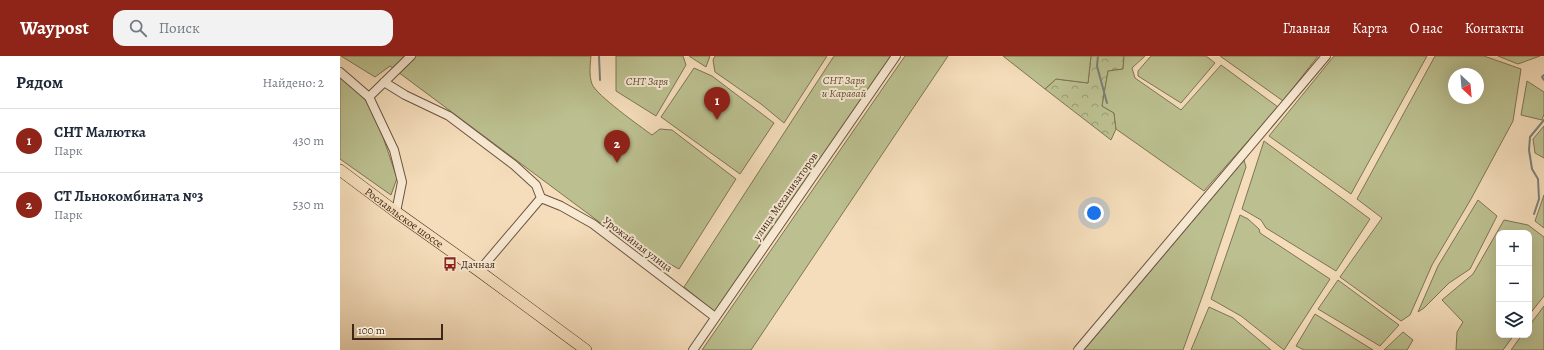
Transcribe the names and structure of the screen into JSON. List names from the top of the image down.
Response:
{
  "streets": {
    "main road": ["Рославльское шоссе"],
    "street": ["улица Механизаторов", "Урожайная улица"]
  },
  "crossings": [
    ["улица Механизаторов", "Урожайная улица"]
  ],
  "parks": ["СНТ Заря и Каравай", "СНТ Заря"],
  "places": {
    "bus stop": ["Дачная"]
  },
  "scale_bar": "100 m",
  "north": "bottom right",
  "page": {
    "header": "Waypost",
    "search": "Поиск",
    "nav": [
      "Главная",
      "Карта",
      "О нас",
      "Контакты"
    ],
    "heading": ["Рядом", "Найдено: 2"],
    "pins": ["1", "2"],
    "list": [
      {
        "mark": "1",
        "name": "СНТ Малютка",
        "note": "Парк",
        "value": "430 m"
      },
      {
        "mark": "2",
        "name": "СТ Льнокомбината №3",
        "note": "Парк",
        "value": "530 m"
      }
    ],
    "map_buttons": ["+", "−"],
    "scale": "100 m"
  }
}
